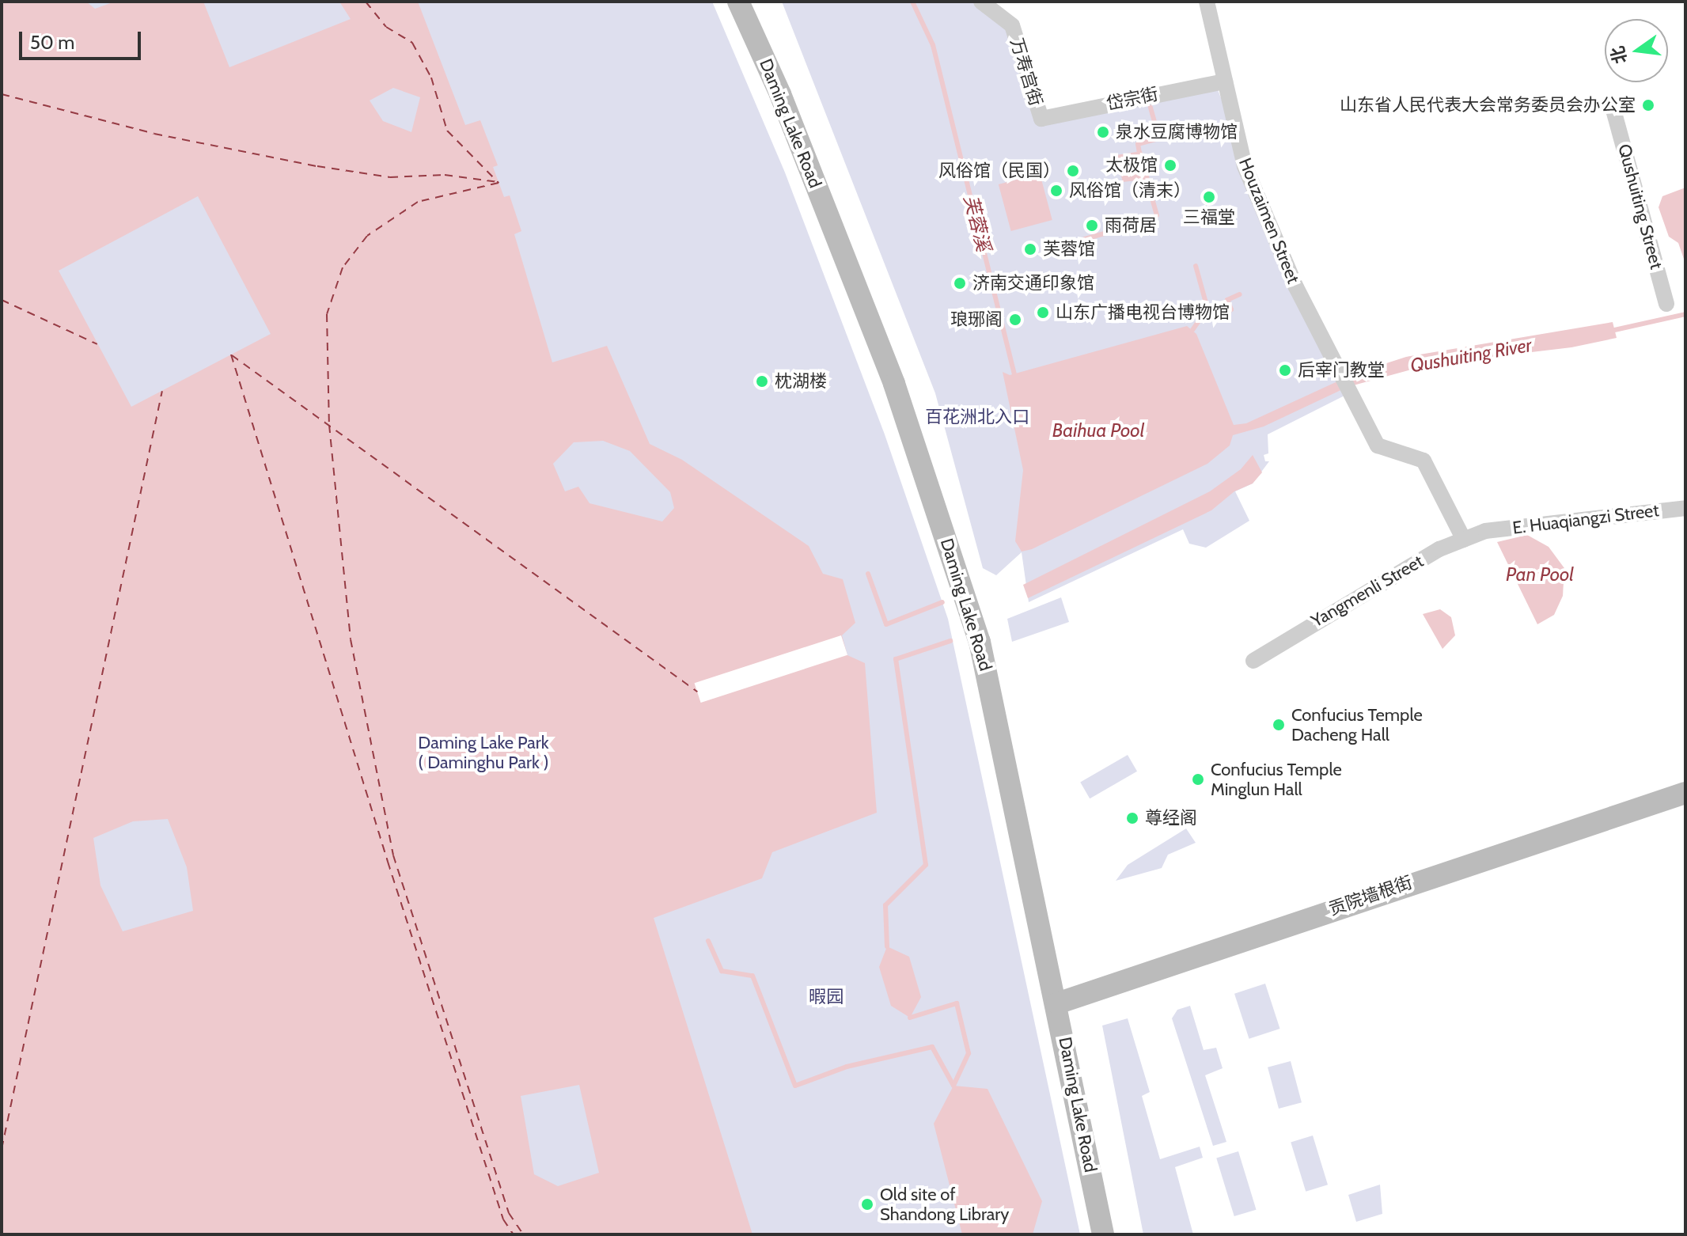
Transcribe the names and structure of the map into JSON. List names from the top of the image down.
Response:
{
  "streets": {
    "main road": ["Daming Lake Road", "贡院墙根街"],
    "street": [
      "万寿宫街",
      "岱宗街",
      "Qushuiting Street",
      "Houzaimen Street",
      "E. Huaqiangzi Street",
      "Yangmenli Street"
    ]
  },
  "crossings": [
    ["万寿宫街", "岱宗街"],
    ["岱宗街", "Houzaimen Street"],
    ["Daming Lake Road", "贡院墙根街"],
    ["Houzaimen Street", "Yangmenli Street"],
    ["E. Huaqiangzi Street", "Yangmenli Street"]
  ],
  "water": [
    "芙蓉溪",
    "Qushuiting River",
    "Baihua Pool",
    "Pan Pool"
  ],
  "parks": ["百花洲北入口", "Daming Lake Park ( Daminghu Park )", "暇园"],
  "places": [
    "山东省人民代表大会常务委员会办公室",
    "泉水豆腐博物馆",
    "太极馆",
    "风俗馆（民国）",
    "风俗馆（清末）",
    "三福堂",
    "雨荷居",
    "芙蓉馆",
    "济南交通印象馆",
    "山东广播电视台博物馆",
    "琅琊阁",
    "后宰门教堂",
    "枕湖楼",
    "Confucius Temple Dacheng Hall",
    "Confucius Temple Minglun Hall",
    "尊经阁",
    "Old site of Shandong Library"
  ],
  "scale_bar": "50 m",
  "north": "left"
}
